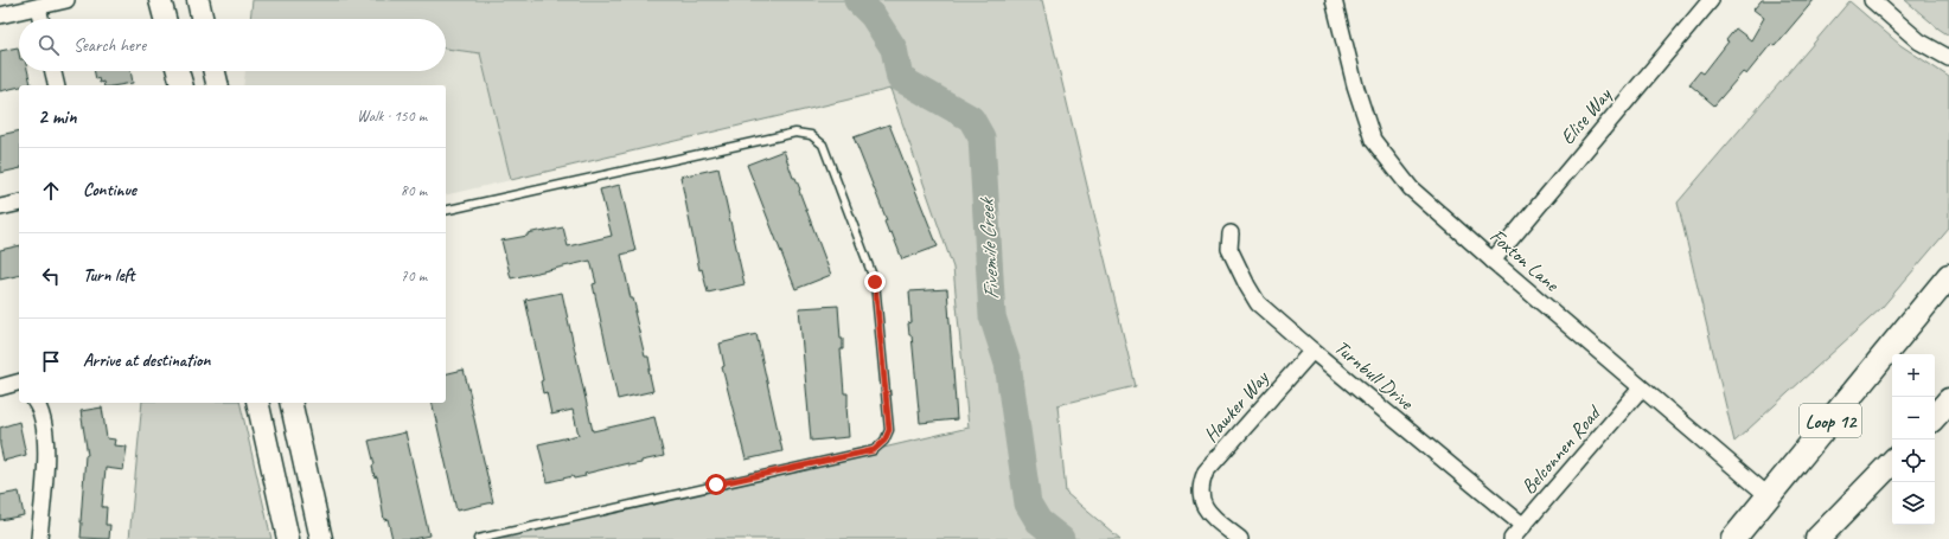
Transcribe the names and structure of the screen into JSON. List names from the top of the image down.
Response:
{
  "streets": {
    "main road": ["Loop 12"],
    "street": [
      "Elise Way",
      "Foxton Lane",
      "Turnbull Drive",
      "Hawker Way",
      "Belconnen Road"
    ]
  },
  "crossings": [
    ["Elise Way", "Foxton Lane"],
    ["Foxton Lane", "Loop 12"],
    ["Foxton Lane", "Belconnen Road"],
    ["Turnbull Drive", "Hawker Way"],
    ["Turnbull Drive", "Belconnen Road"]
  ],
  "water": ["Fivemile Creek"],
  "page": {
    "search": "Search here",
    "heading": ["2 min", "Walk · 150 m"],
    "list": [
      ["Continue", "80 m"],
      ["Turn left", "70 m"],
      "Arrive at destination"
    ],
    "map_buttons": ["+", "−"]
  }
}
